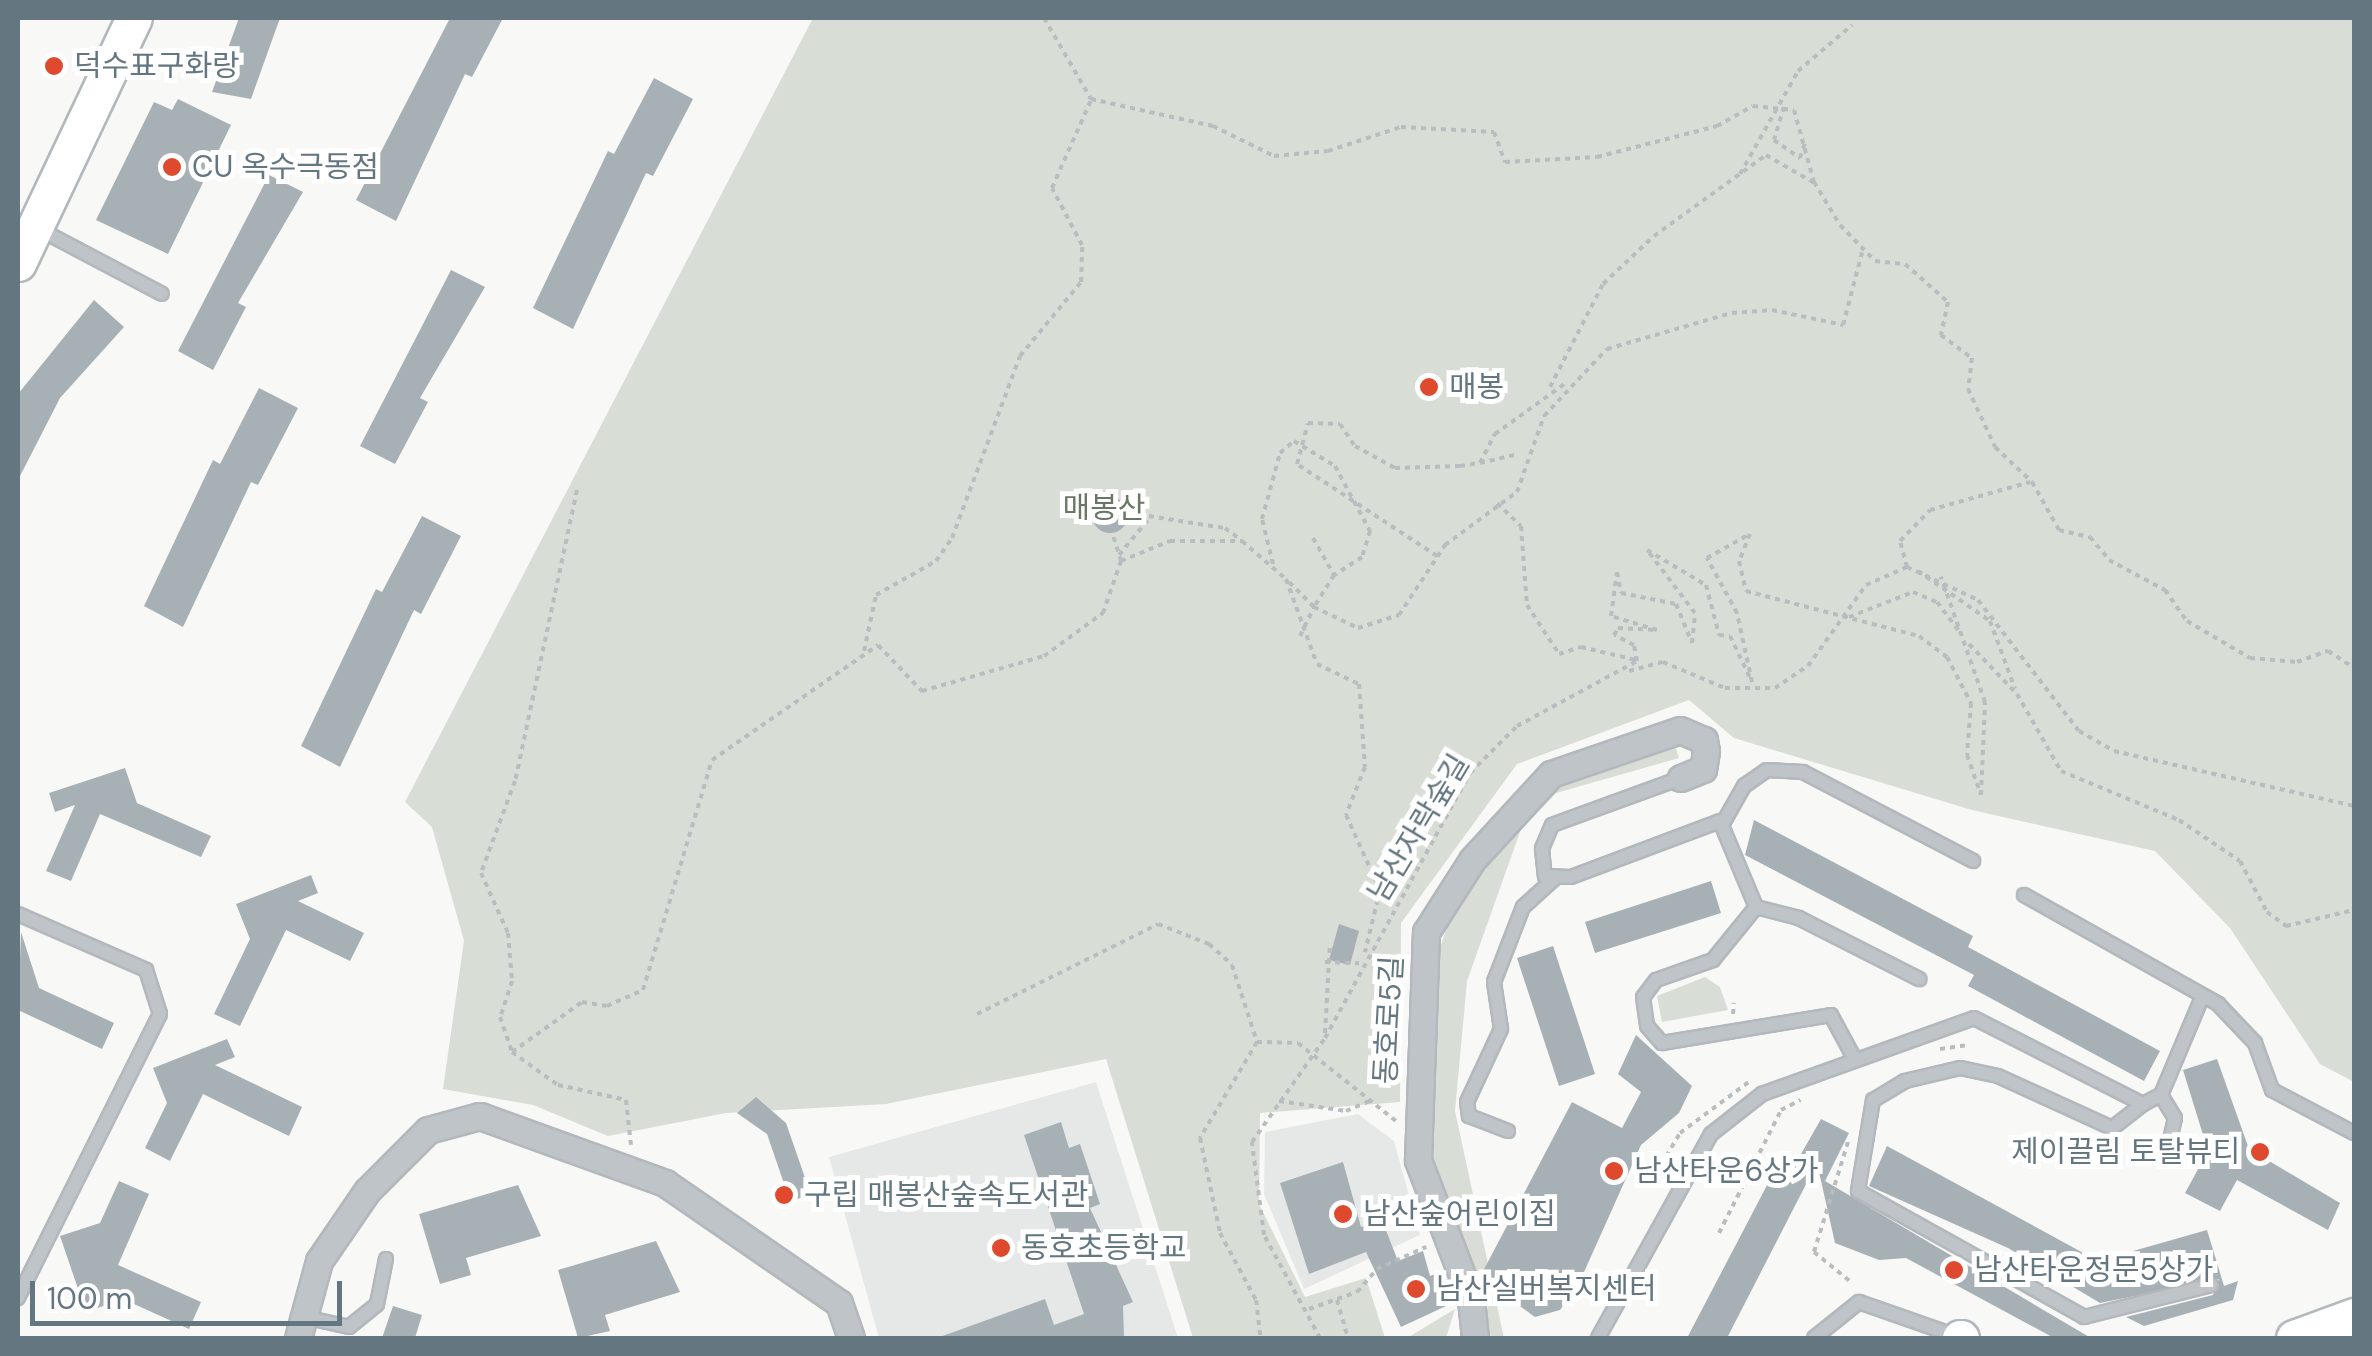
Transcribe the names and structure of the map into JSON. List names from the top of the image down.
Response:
{
  "streets": {
    "street": ["동호로5길"],
    "path": ["남산자락숲길"]
  },
  "parks": ["매봉산"],
  "places": [
    "덕수표구화랑",
    "CU 옥수극동점",
    "매봉",
    "제이끌림 토탈뷰티",
    "남산타운6상가",
    "구립 매봉산숲속도서관",
    "남산숲어린이집",
    "동호초등학교",
    "남산타운정문5상가",
    "남산실버복지센터"
  ],
  "scale_bar": "100 m"
}
